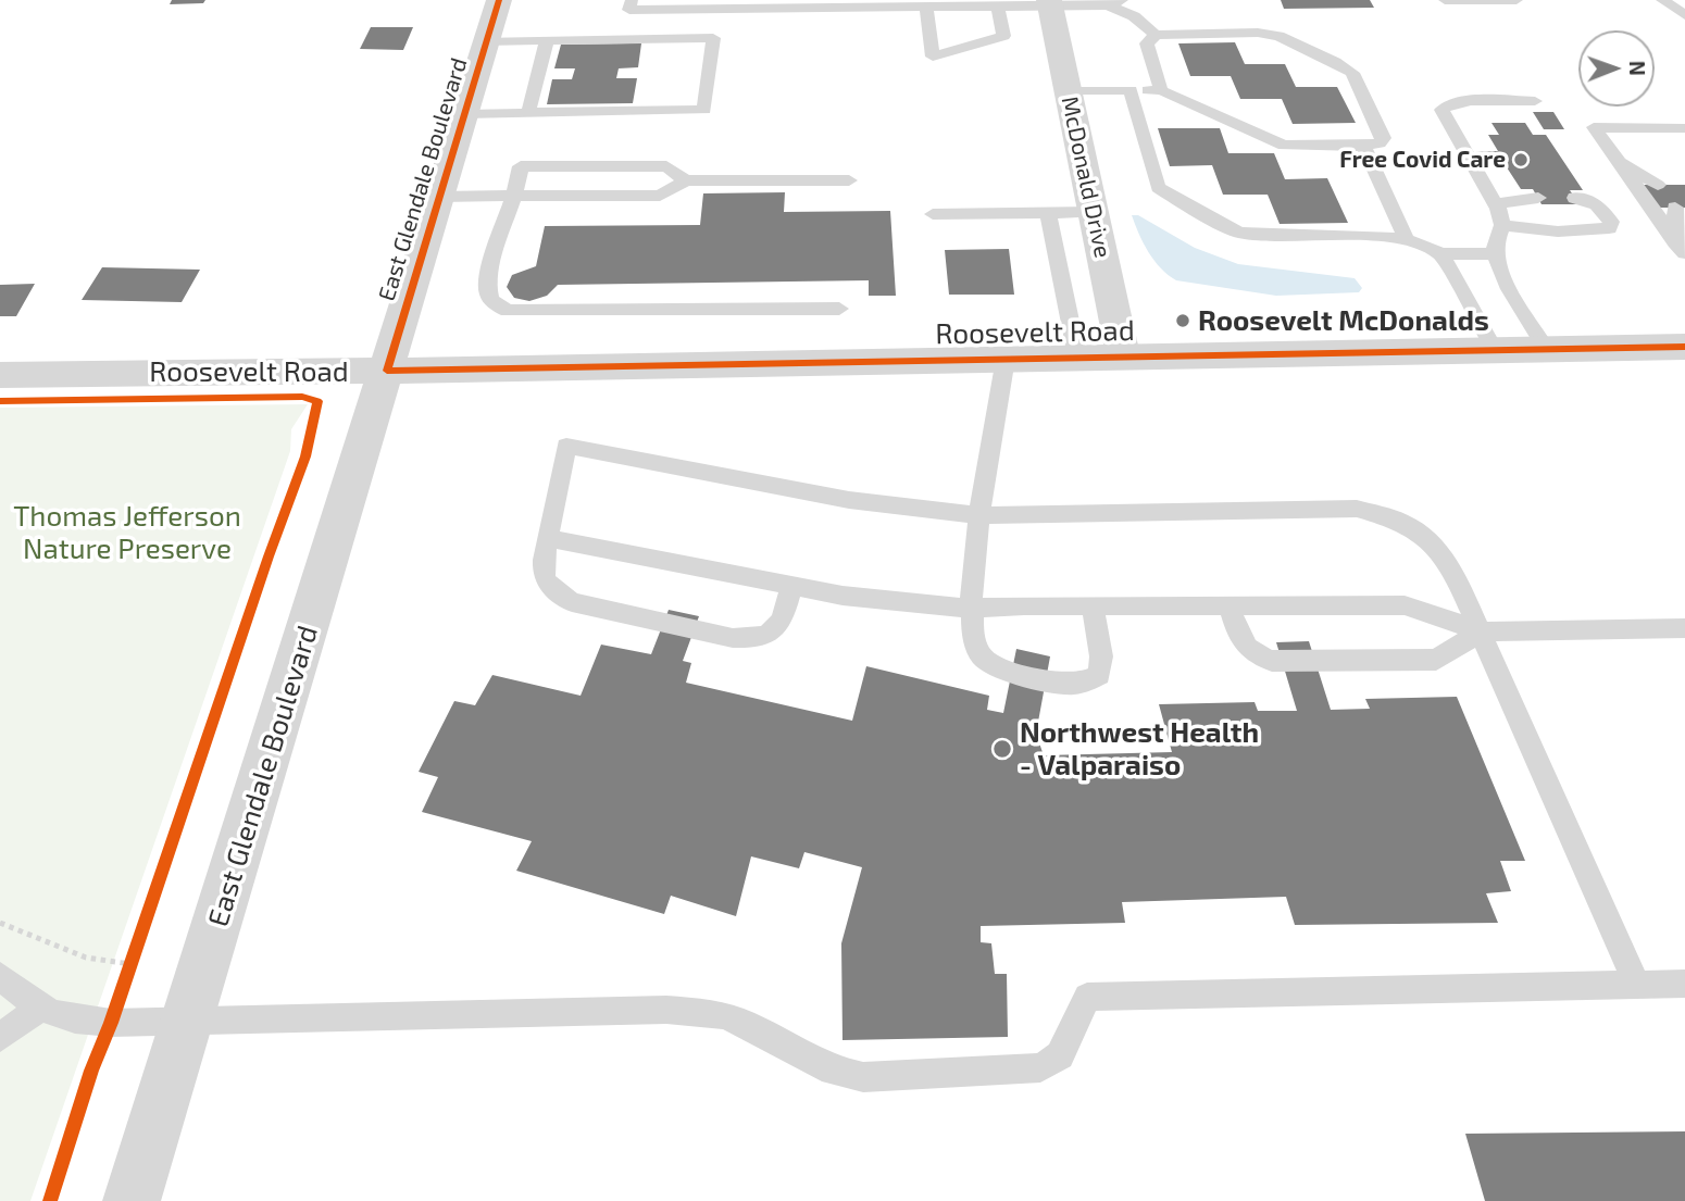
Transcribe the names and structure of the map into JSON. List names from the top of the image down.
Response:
{
  "streets": {
    "street": ["McDonald Drive", "East Glendale Boulevard", "Roosevelt Road"]
  },
  "crossings": [
    ["McDonald Drive", "Roosevelt Road"],
    ["East Glendale Boulevard", "Roosevelt Road"]
  ],
  "parks": ["Thomas Jefferson Nature Preserve"],
  "places": ["Free Covid Care", "Roosevelt McDonalds", "Northwest Health - Valparaiso"],
  "north": "right"
}
